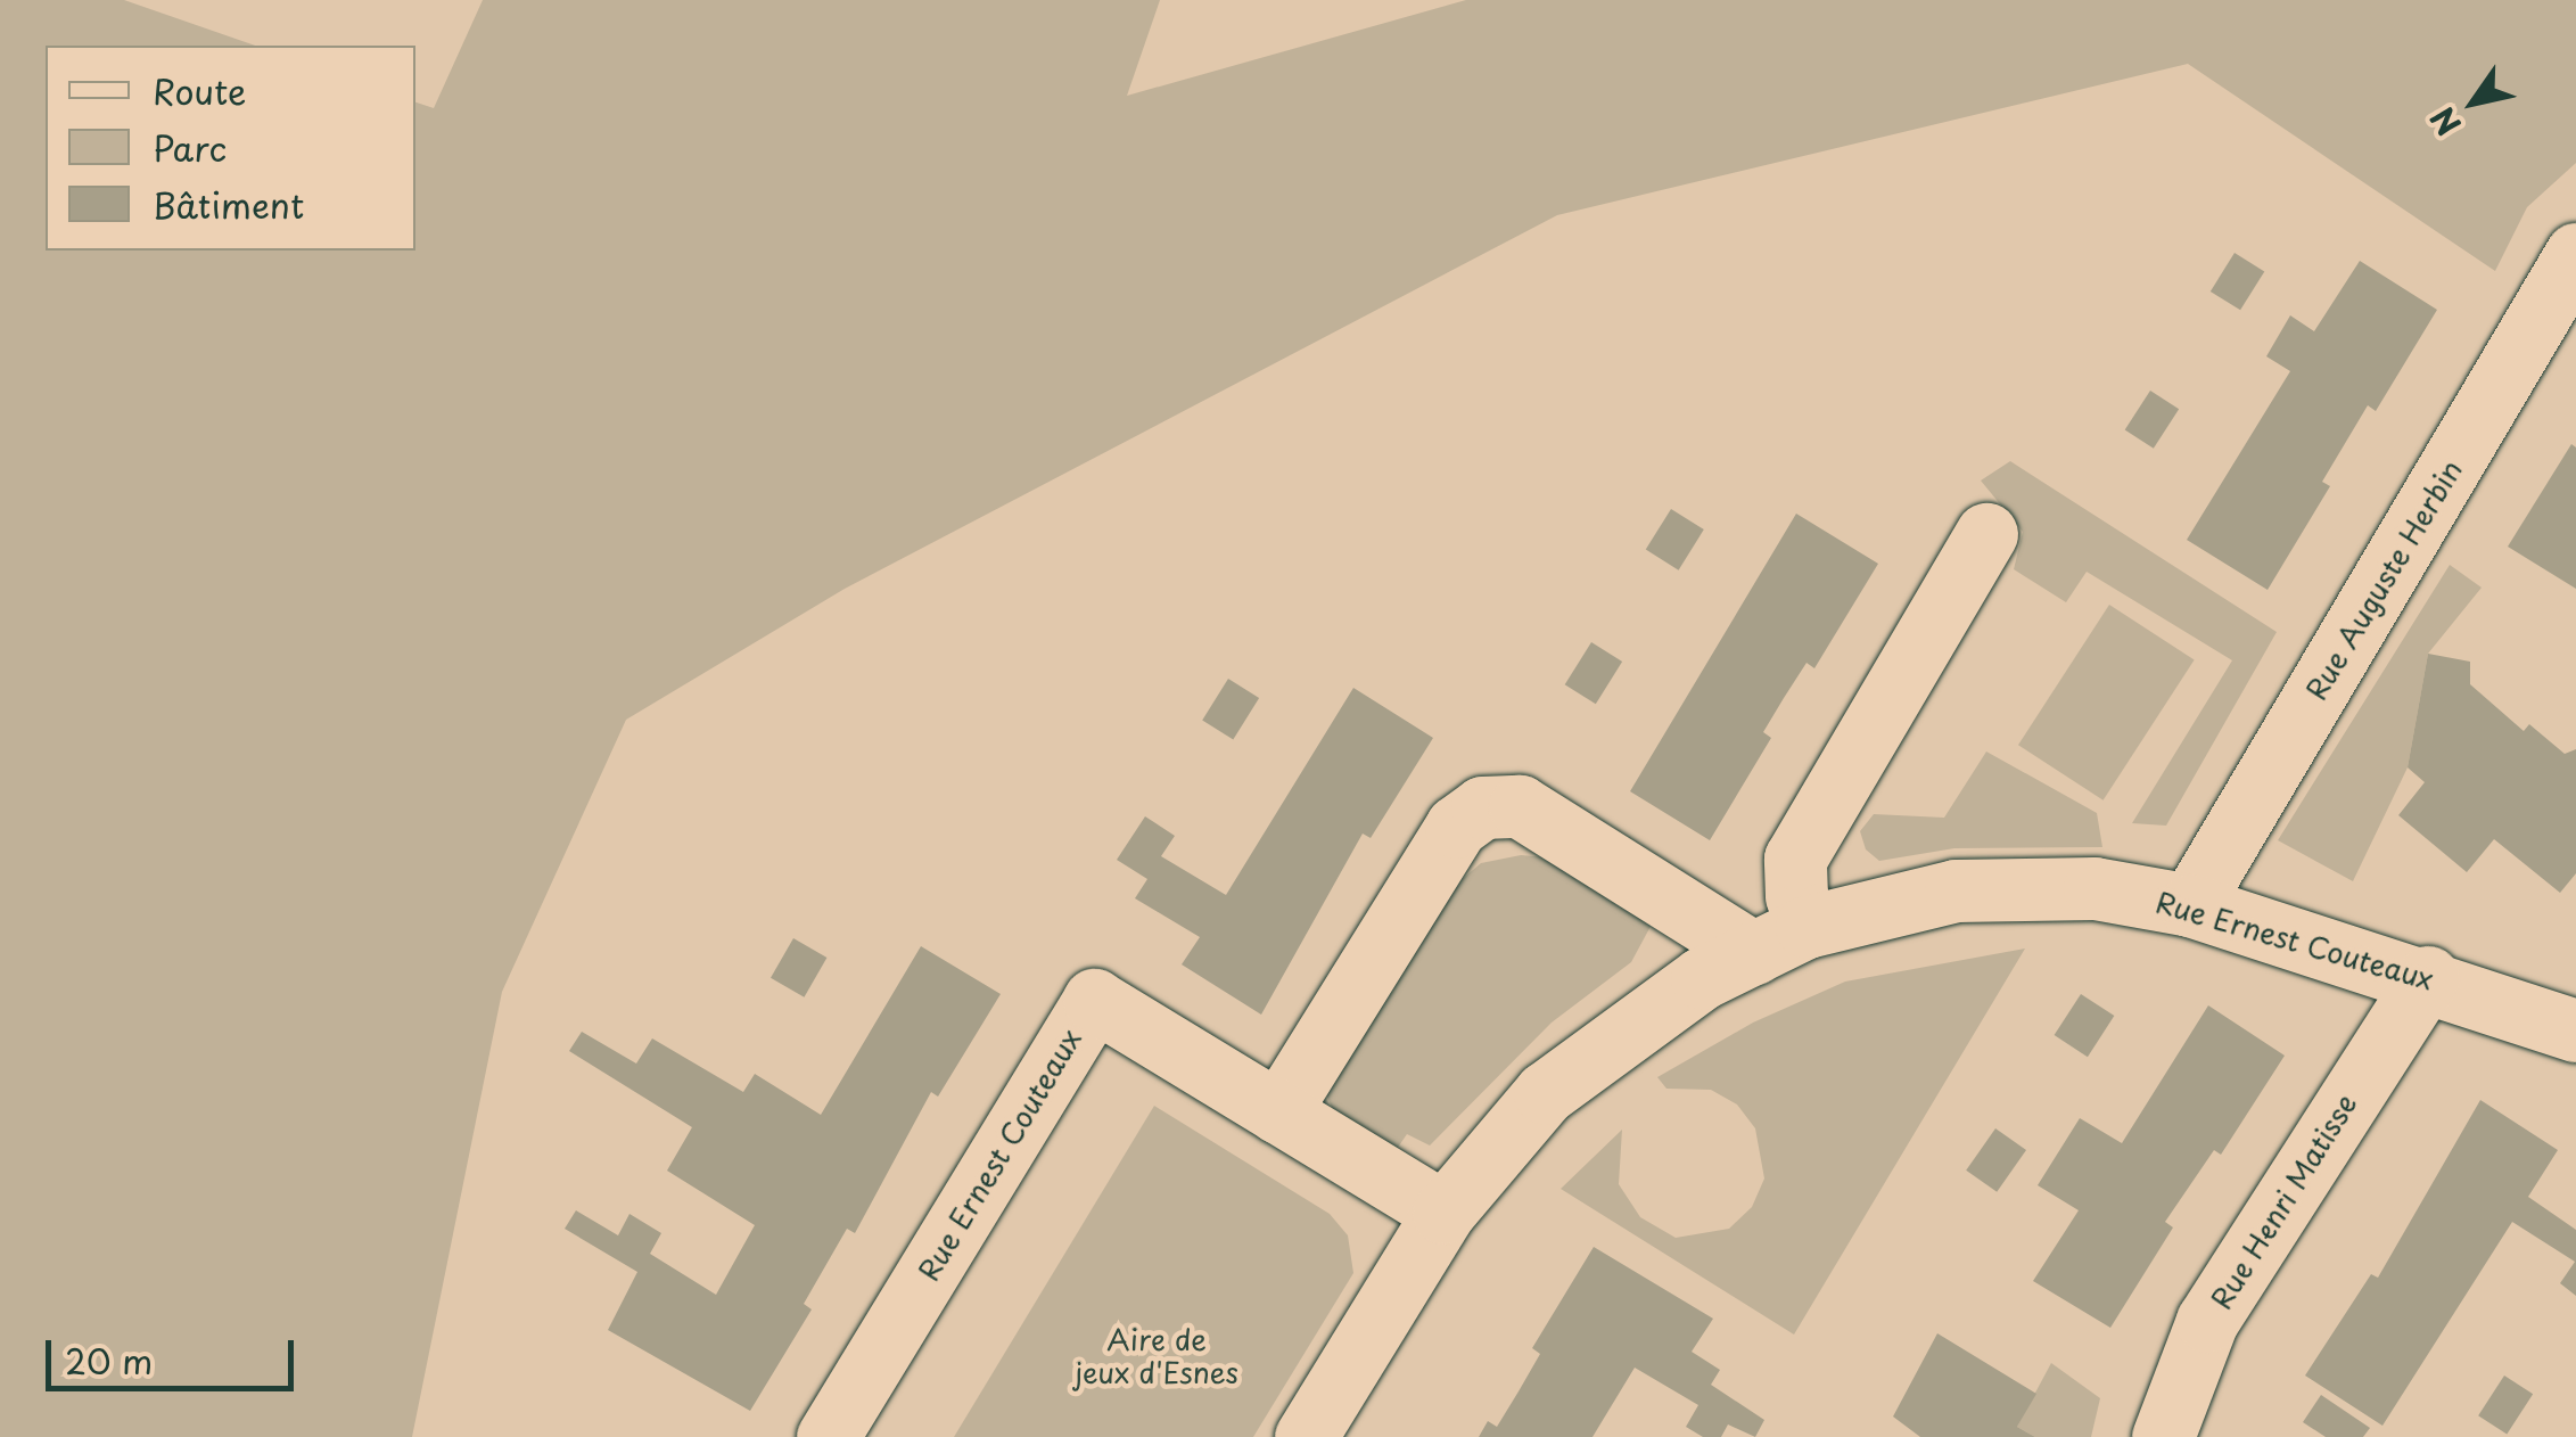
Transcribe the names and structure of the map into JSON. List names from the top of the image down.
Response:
{
  "streets": {
    "street": ["Rue Auguste Herbin", "Rue Ernest Couteaux", "Rue Henri Matisse"]
  },
  "crossings": [
    ["Rue Auguste Herbin", "Rue Ernest Couteaux"],
    ["Rue Ernest Couteaux", "Rue Henri Matisse"]
  ],
  "parks": ["Aire de jeux d'Esnes"],
  "legend": ["Route", "Parc", "Bâtiment"],
  "scale_bar": "20 m",
  "north": "bottom left"
}
